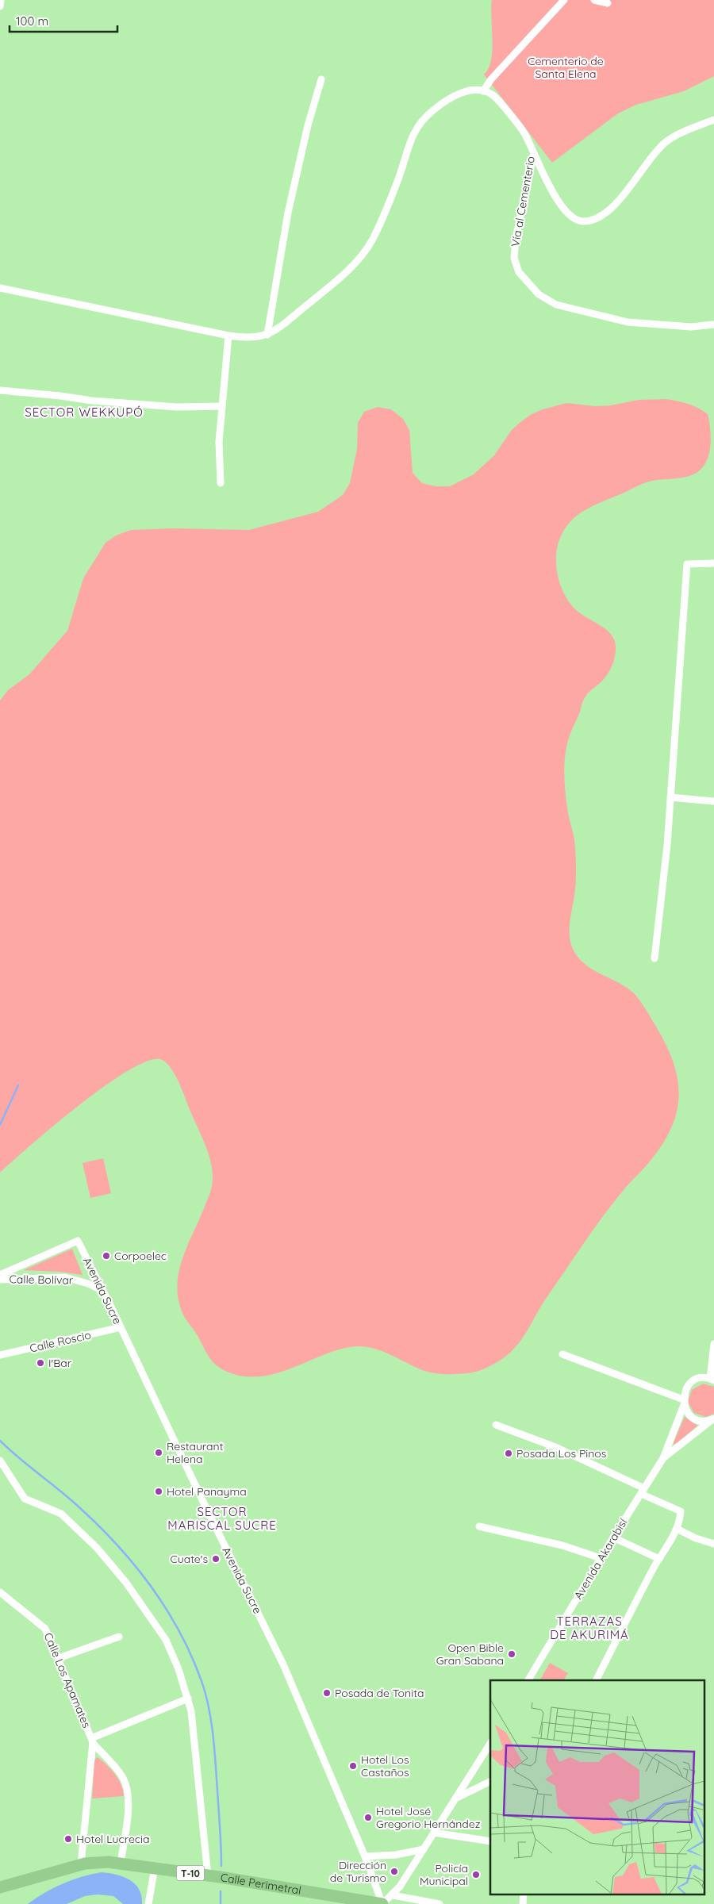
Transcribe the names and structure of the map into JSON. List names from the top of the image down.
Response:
{
  "streets": {
    "highway": ["T-10", "Calle Perimetral"],
    "street": [
      "Vía al Cementerio",
      "Calle Bolívar",
      "Avenida Sucre",
      "Calle Roscio",
      "Avenida Akarabisí",
      "Calle Los Apamates"
    ]
  },
  "crossings": [
    ["Calle Bolívar", "Avenida Sucre"],
    ["Avenida Sucre", "Calle Roscio"],
    ["Avenida Sucre", "Calle Perimetral"],
    ["Calle Los Apamates", "Calle Perimetral"]
  ],
  "districts": ["SECTOR WEKKUPÓ", "SECTOR MARISCAL SUCRE", "TERRAZAS DE AKURIMÁ"],
  "parks": ["Cementerio de Santa Elena"],
  "places": [
    "Corpoelec",
    "I'Bar",
    "Restaurant Helena",
    "Posada Los Pinos",
    "Hotel Panayma",
    "Cuate's",
    "Open Bible Gran Sabana",
    "Posada de Tonita",
    "Hotel Los Castaños",
    "Hotel José Gregorio Hernández",
    "Hotel Lucrecia",
    "Dirección de Turismo",
    "Policía Municipal"
  ],
  "scale_bar": "100 m"
}
